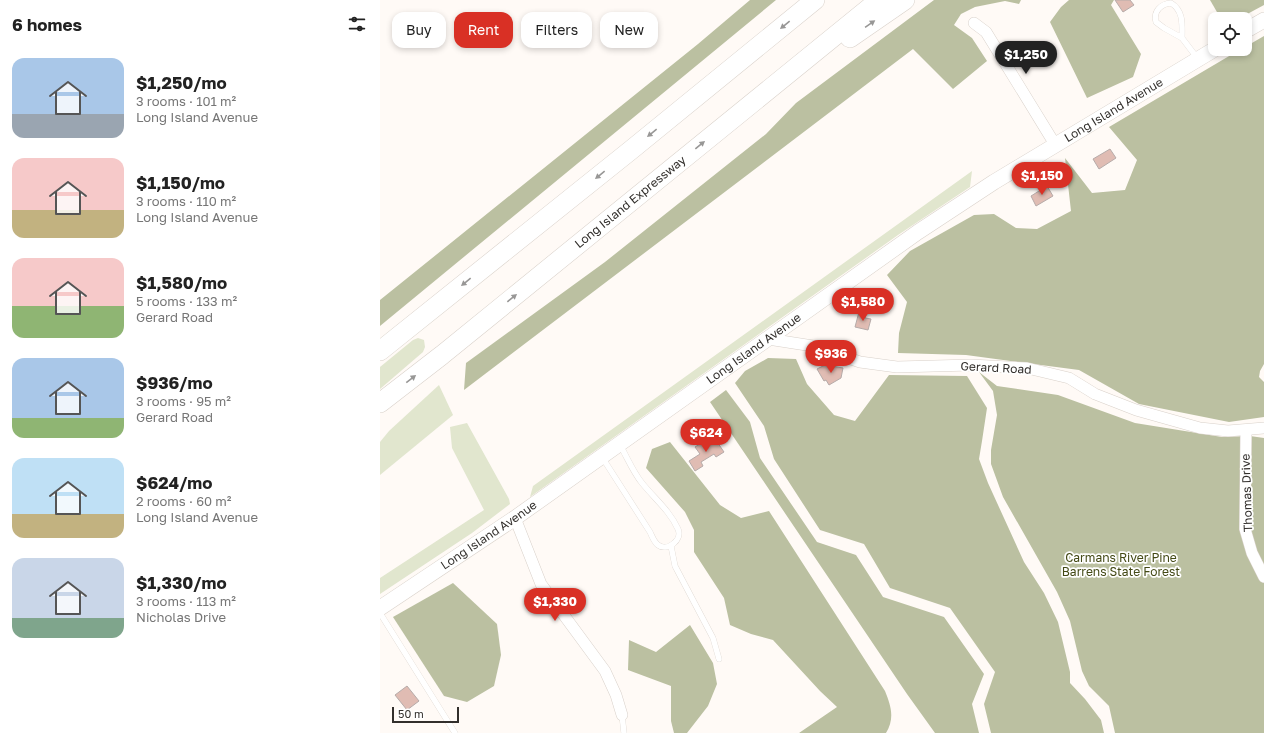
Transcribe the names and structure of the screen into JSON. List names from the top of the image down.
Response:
{
  "streets": {
    "highway": ["Long Island Expressway"],
    "street": ["Long Island Avenue", "Gerard Road", "Thomas Drive"]
  },
  "crossings": [
    ["Long Island Avenue", "Gerard Road"],
    ["Gerard Road", "Thomas Drive"]
  ],
  "parks": ["Carmans River Pine Barrens State Forest"],
  "scale_bar": "50 m",
  "page": {
    "heading": "6 homes",
    "chip": [
      "Buy",
      "Rent",
      "Filters",
      "New"
    ],
    "price": [
      "$1,250",
      "$1,150",
      "$1,580",
      "$936",
      "$624",
      "$1,330"
    ],
    "list": [
      {
        "name": "$1,250/mo",
        "note": "3 rooms · 101 m² · Long Island Avenue"
      },
      {
        "name": "$1,150/mo",
        "note": "3 rooms · 110 m² · Long Island Avenue"
      },
      {
        "name": "$1,580/mo",
        "note": "5 rooms · 133 m² · Gerard Road"
      },
      {
        "name": "$936/mo",
        "note": "3 rooms · 95 m² · Gerard Road"
      },
      {
        "name": "$624/mo",
        "note": "2 rooms · 60 m² · Long Island Avenue"
      },
      {
        "name": "$1,330/mo",
        "note": "3 rooms · 113 m² · Nicholas Drive"
      }
    ],
    "scale": "50 m"
  }
}
